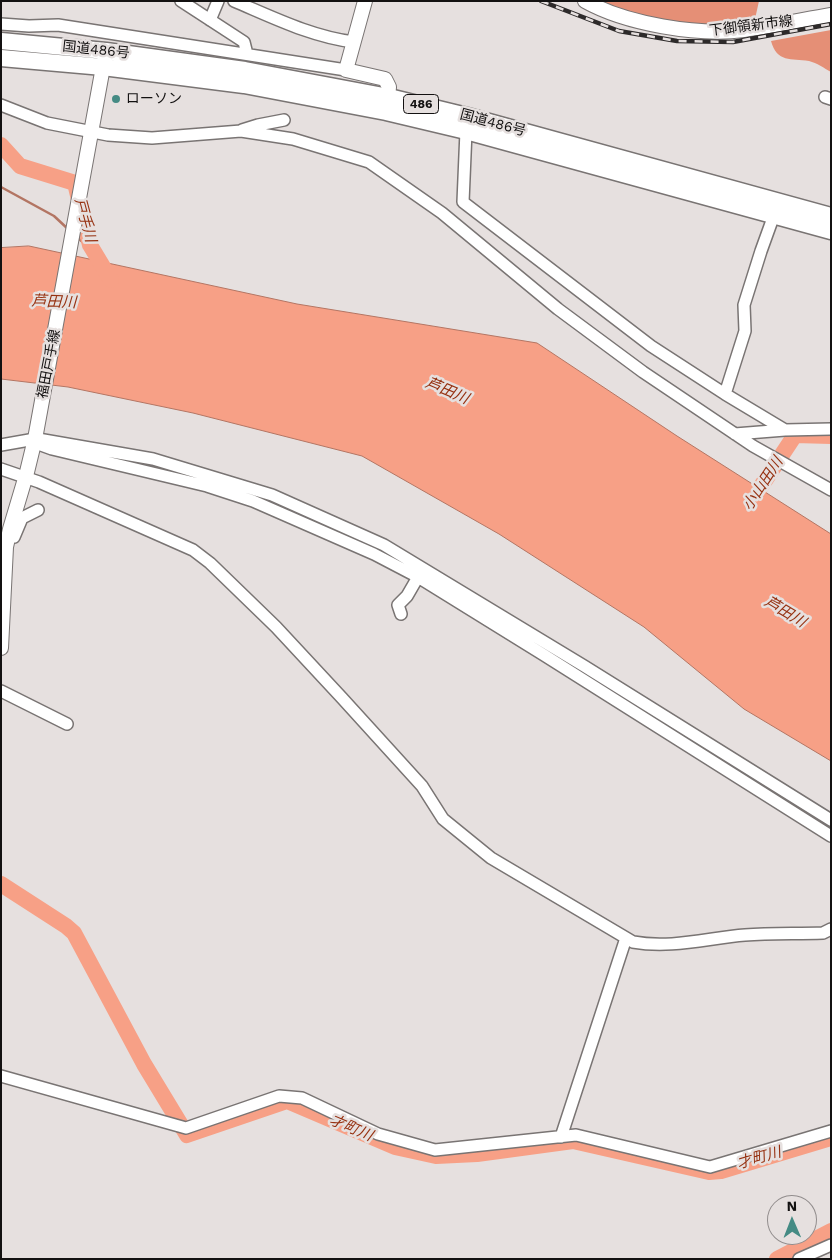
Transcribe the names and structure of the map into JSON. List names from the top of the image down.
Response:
{
  "streets": {
    "highway": ["国道486号", "486"],
    "main road": ["下御領新市線", "福田戸手線"]
  },
  "crossings": [
    ["国道486号", "福田戸手線"]
  ],
  "water": [
    "戸手川",
    "芦田川",
    "小山田川",
    "才町川"
  ],
  "places": ["ローソン"],
  "north": "top"
}
